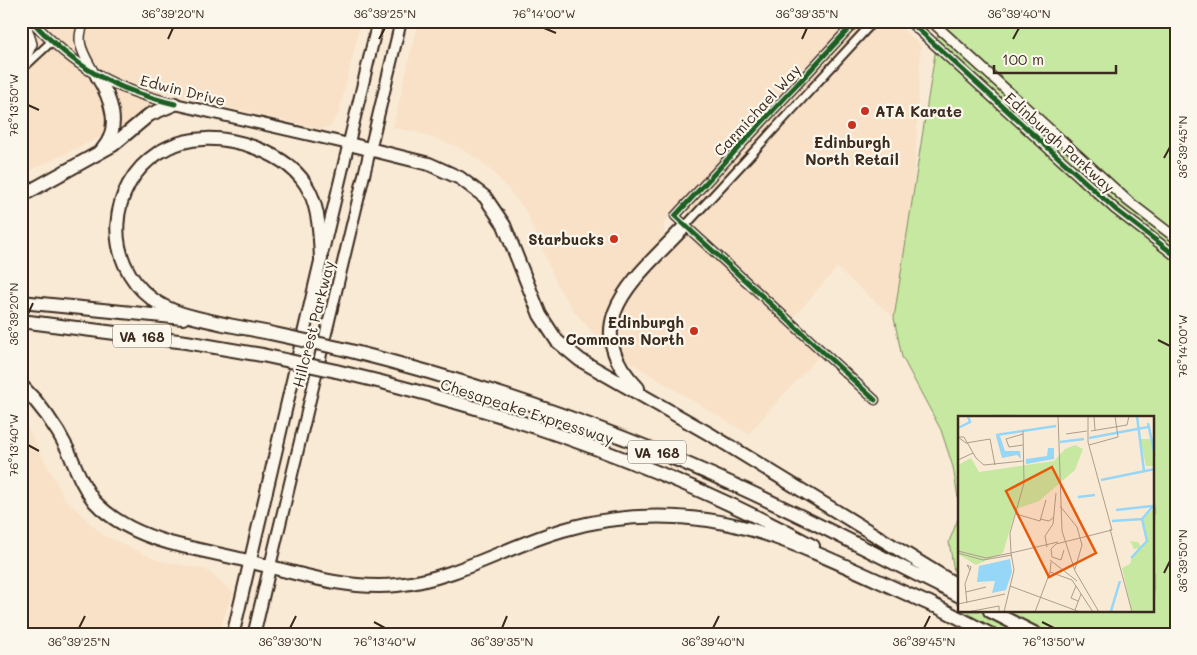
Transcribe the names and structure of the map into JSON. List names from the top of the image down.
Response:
{
  "streets": {
    "highway": ["Hillcrest Parkway", "VA 168", "Chesapeake Expressway"],
    "main road": ["Edwin Drive"],
    "street": ["Carmichael Way", "Edinburgh Parkway"]
  },
  "crossings": [
    ["Edwin Drive", "Hillcrest Parkway"]
  ],
  "places": [
    "ATA Karate",
    "Edinburgh North Retail",
    "Starbucks",
    "Edinburgh Commons North"
  ],
  "scale_bar": "100 m",
  "coordinates": [
    "36°39'20\"N",
    "36°39'25\"N",
    "76°14'00\"W",
    "36°39'35\"N",
    "36°39'40\"N",
    "76°13'50\"W",
    "36°39'45\"N",
    "76°13'40\"W",
    "36°39'50\"N",
    "36°39'30\"N"
  ]
}
